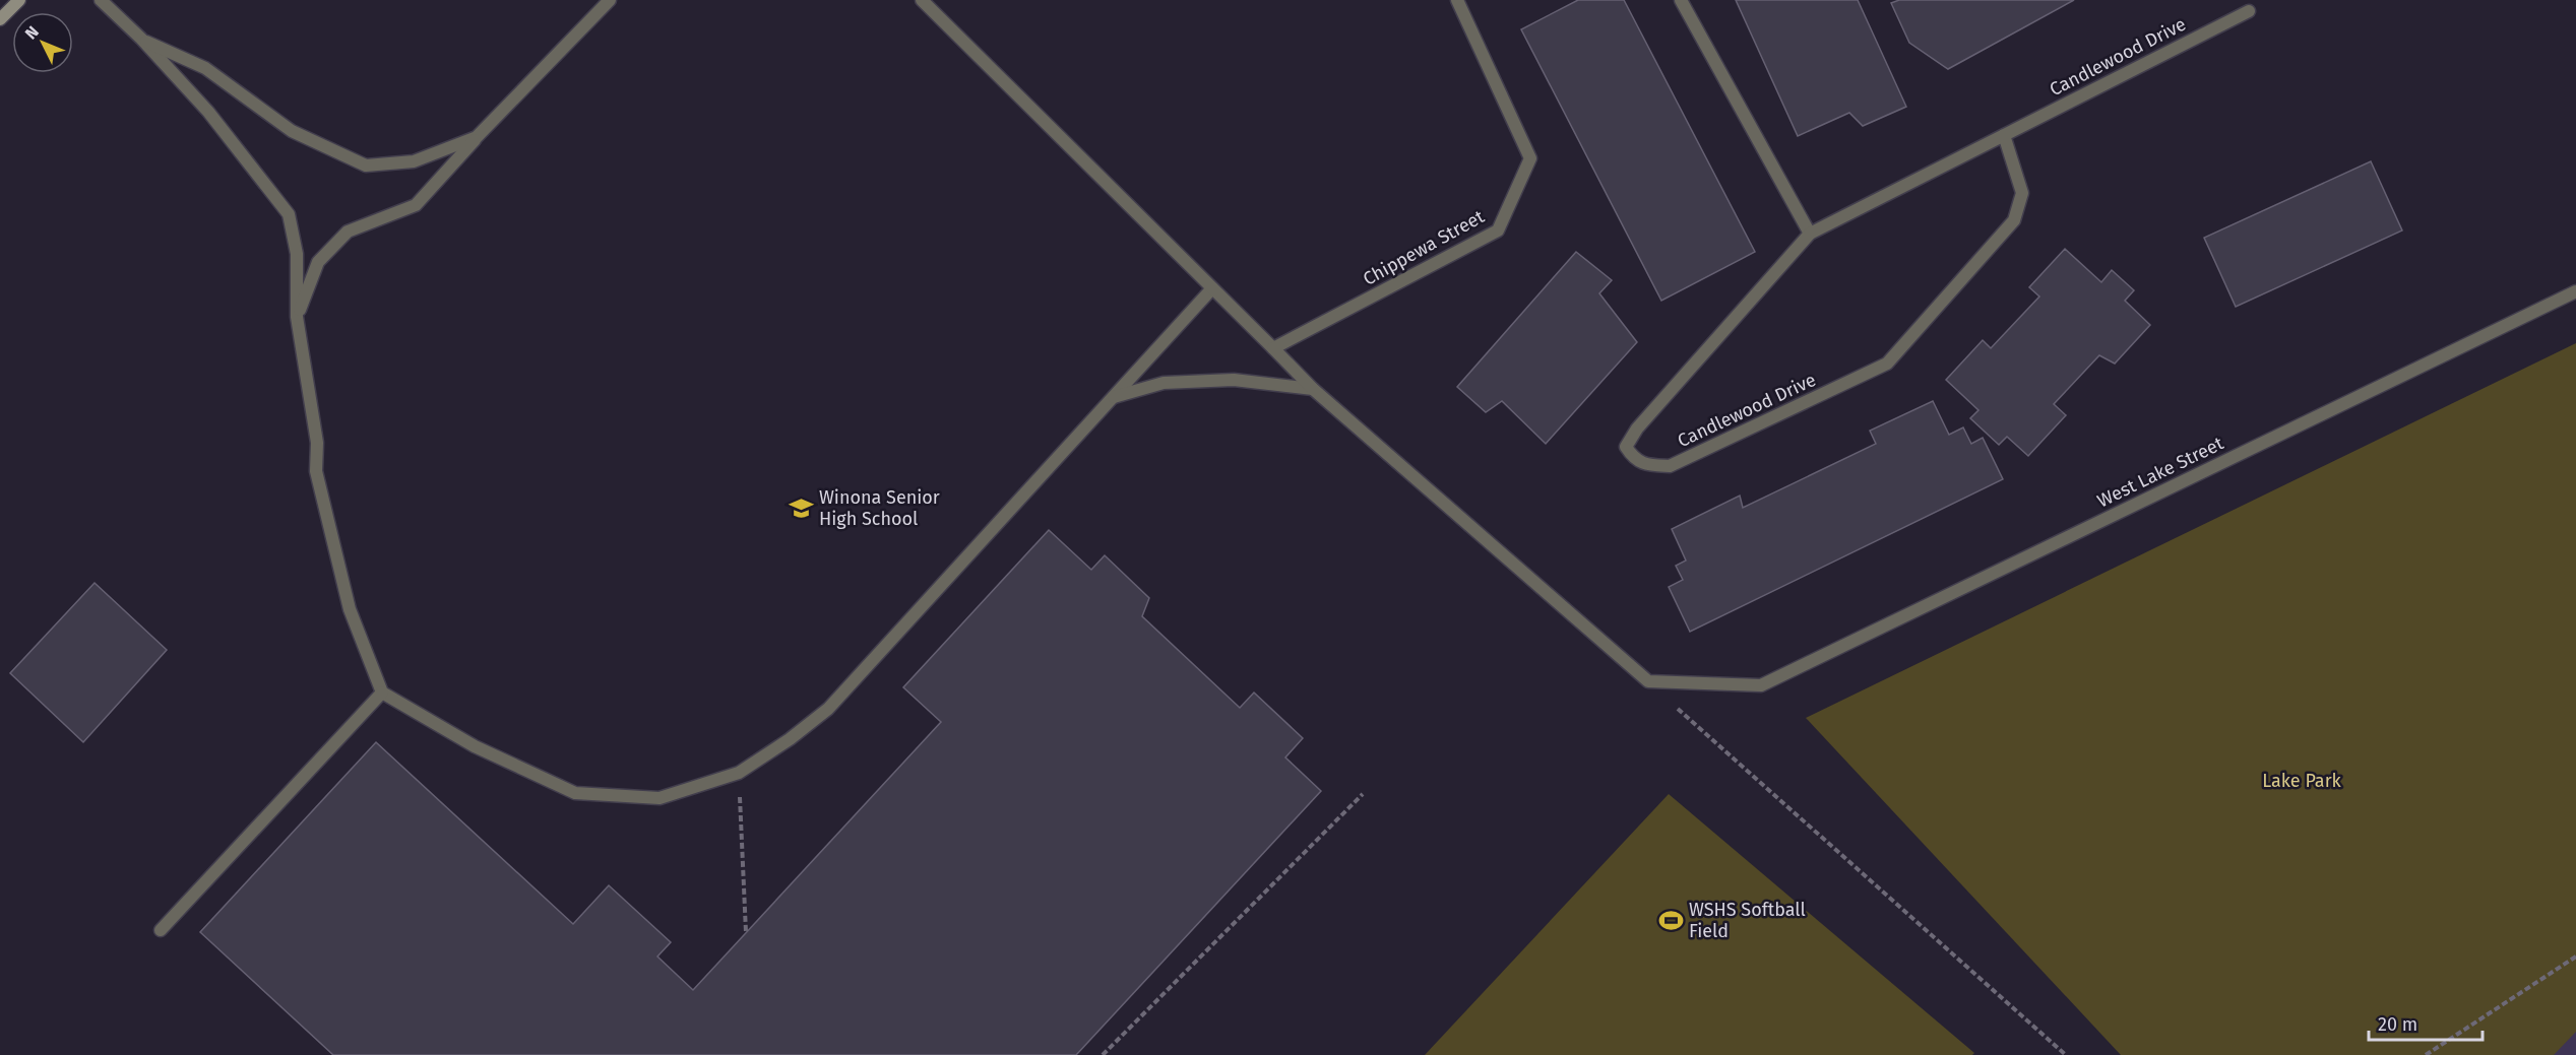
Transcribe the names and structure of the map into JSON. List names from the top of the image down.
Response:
{
  "streets": {
    "street": ["Candlewood Drive", "Chippewa Street", "West Lake Street"]
  },
  "parks": ["Lake Park"],
  "places": {
    "school or university": ["Winona Senior High School"],
    "sports": ["WSHS Softball Field"]
  },
  "scale_bar": "20 m",
  "north": "top left"
}
